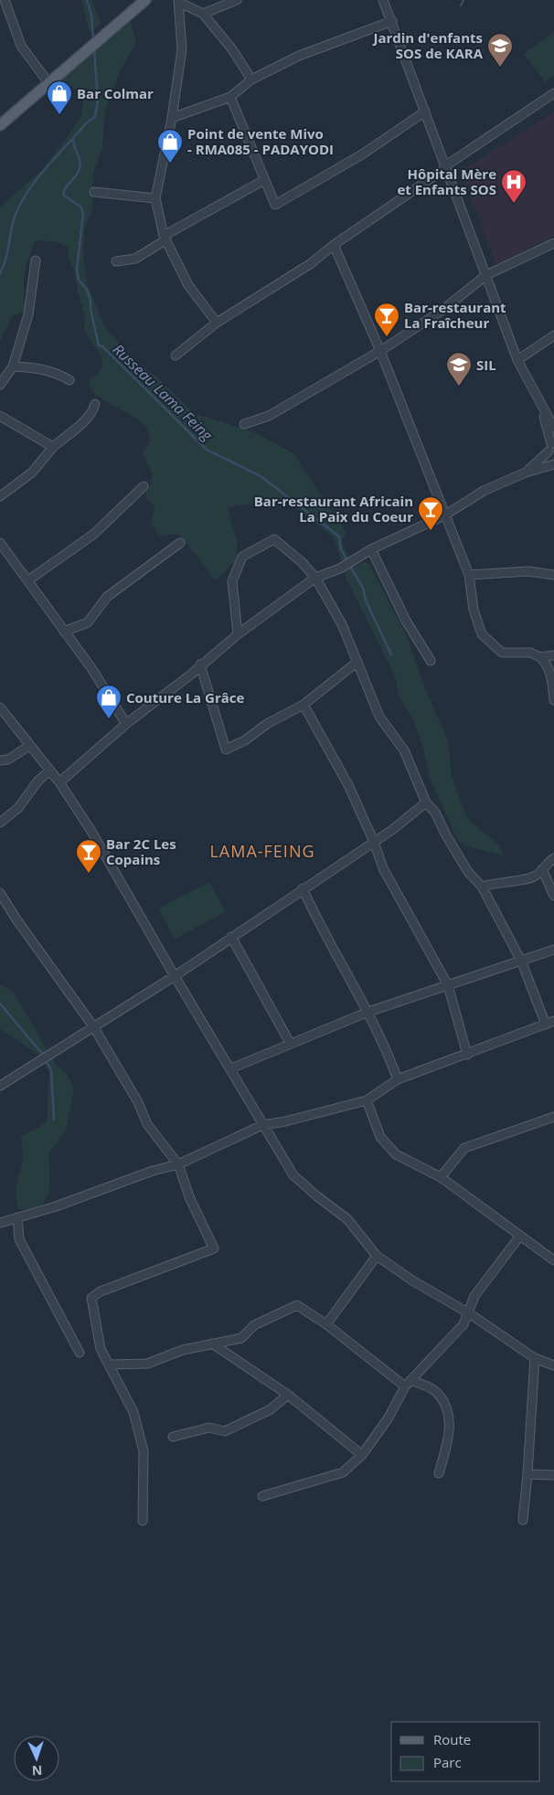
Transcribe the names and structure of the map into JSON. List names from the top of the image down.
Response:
{
  "districts": ["LAMA-FEING"],
  "water": ["Russeau Lama Feing"],
  "places": {
    "school or university": ["Jardin d'enfants SOS de KARA", "SIL"],
    "shop": ["Bar Colmar", "Point de vente Mivo - RMA085 - PADAYODI", "Couture La Grâce"],
    "hospital": ["Hôpital Mère et Enfants SOS"],
    "bar": ["Bar-restaurant La Fraîcheur", "Bar-restaurant Africain La Paix du Coeur", "Bar 2C Les Copains"]
  },
  "legend": ["Route", "Parc"],
  "north": "bottom"
}
